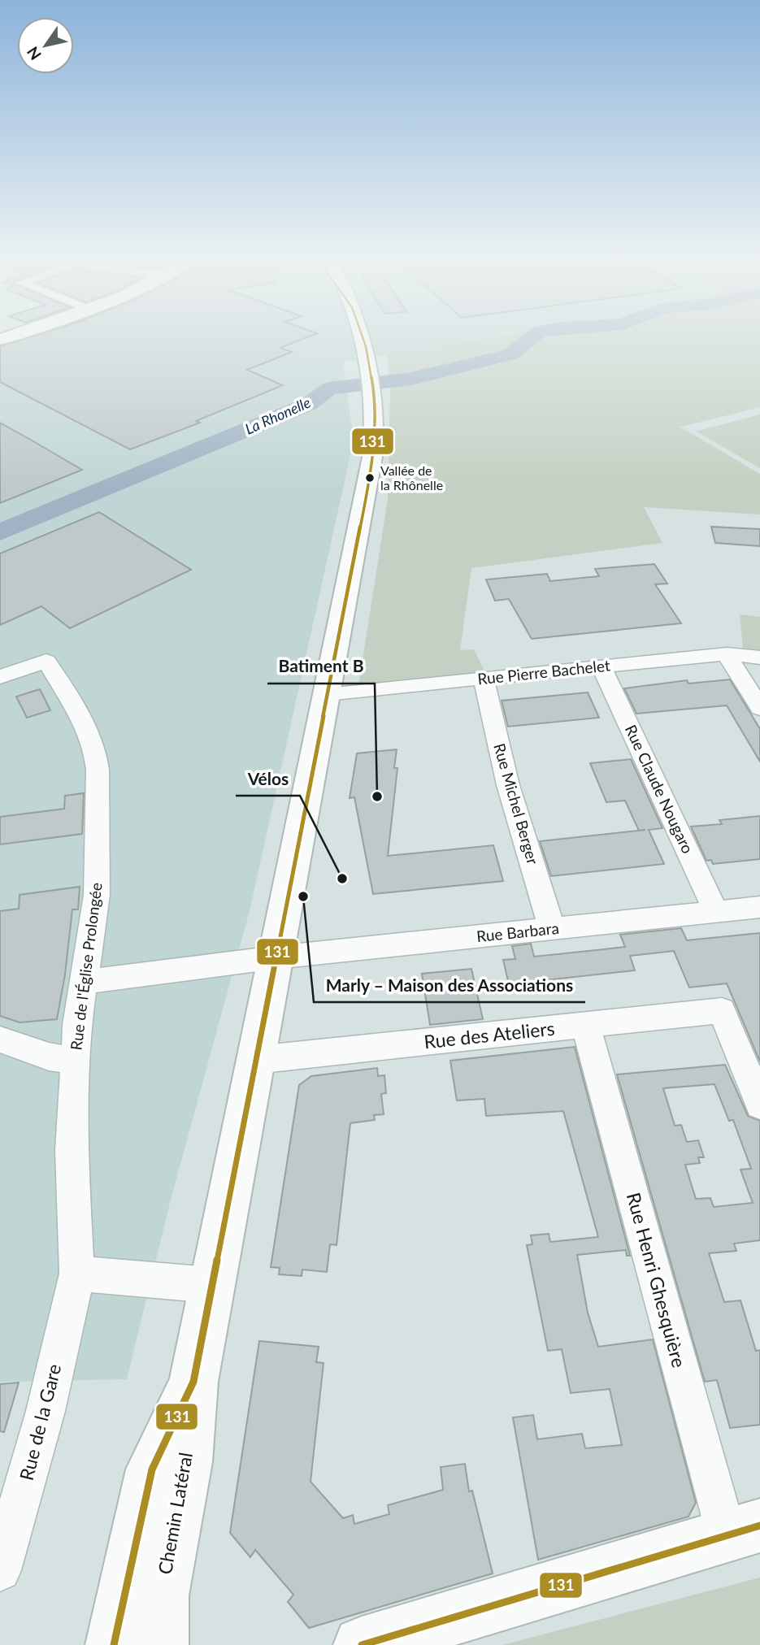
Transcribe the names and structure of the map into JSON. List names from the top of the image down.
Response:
{
  "streets": {
    "street": [
      "Rue Pierre Bachelet",
      "Rue Claude Nougaro",
      "Rue Michel Berger",
      "Rue Barbara",
      "Rue de l'Église Prolongée",
      "Rue des Ateliers",
      "Rue Henri Ghesquière",
      "Rue de la Gare",
      "Chemin Latéral"
    ]
  },
  "crossings": [
    ["Rue Pierre Bachelet", "Rue Claude Nougaro"],
    ["Rue Pierre Bachelet", "Rue Michel Berger"],
    ["Rue Pierre Bachelet", "Chemin Latéral"],
    ["Rue Claude Nougaro", "Rue Barbara"],
    ["Rue Michel Berger", "Rue Barbara"],
    ["Rue Barbara", "Rue de l'Église Prolongée"],
    ["Rue Barbara", "Chemin Latéral"],
    ["Rue de l'Église Prolongée", "Rue de la Gare"],
    ["Rue des Ateliers", "Rue Henri Ghesquière"],
    ["Rue des Ateliers", "Chemin Latéral"]
  ],
  "water": ["La Rhonelle"],
  "places": [
    "Vallée de la Rhônelle",
    "Batiment B",
    "Vélos",
    "Marly – Maison des Associations"
  ],
  "lines": ["transit line 131"],
  "north": "bottom left"
}
